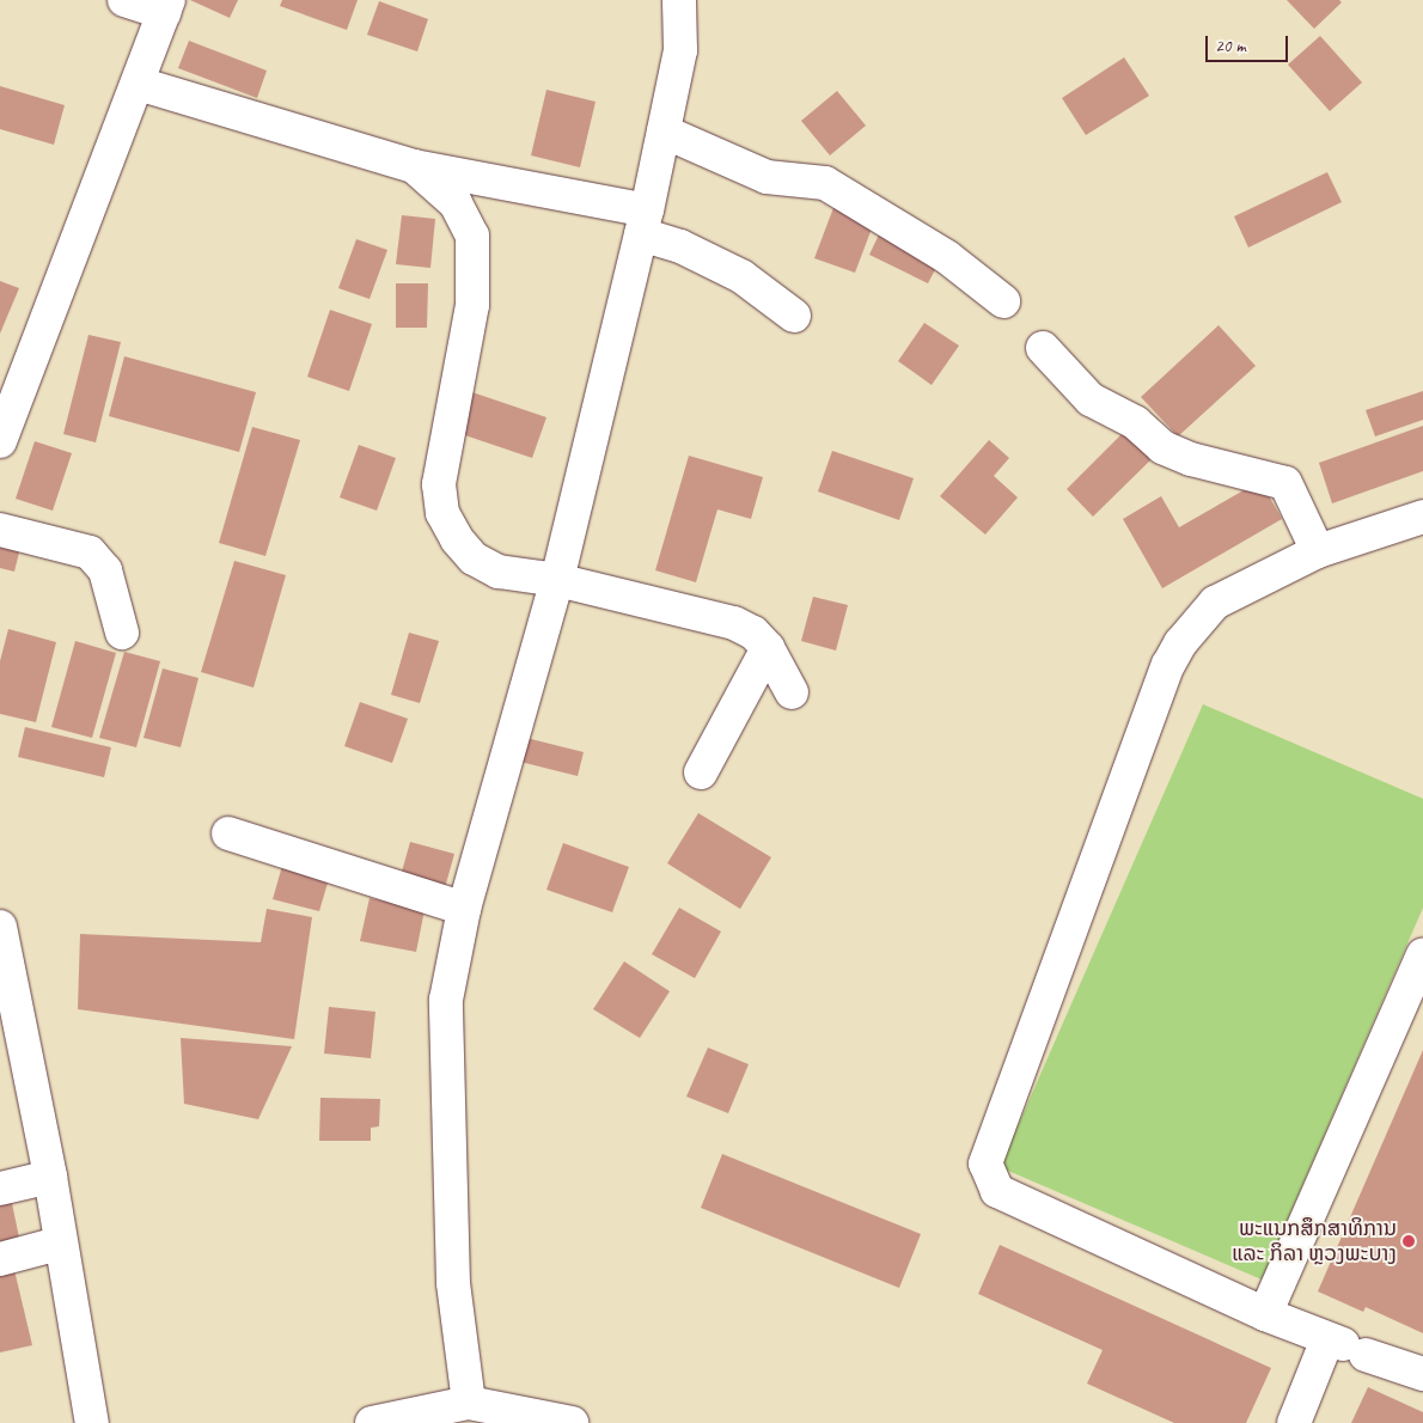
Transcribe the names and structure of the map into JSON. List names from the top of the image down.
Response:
{
  "places": ["ພະແນກສຶກສາທິການ ແລະ ກິລາ ຫຼວງພະບາງ"],
  "scale_bar": "20 m"
}
